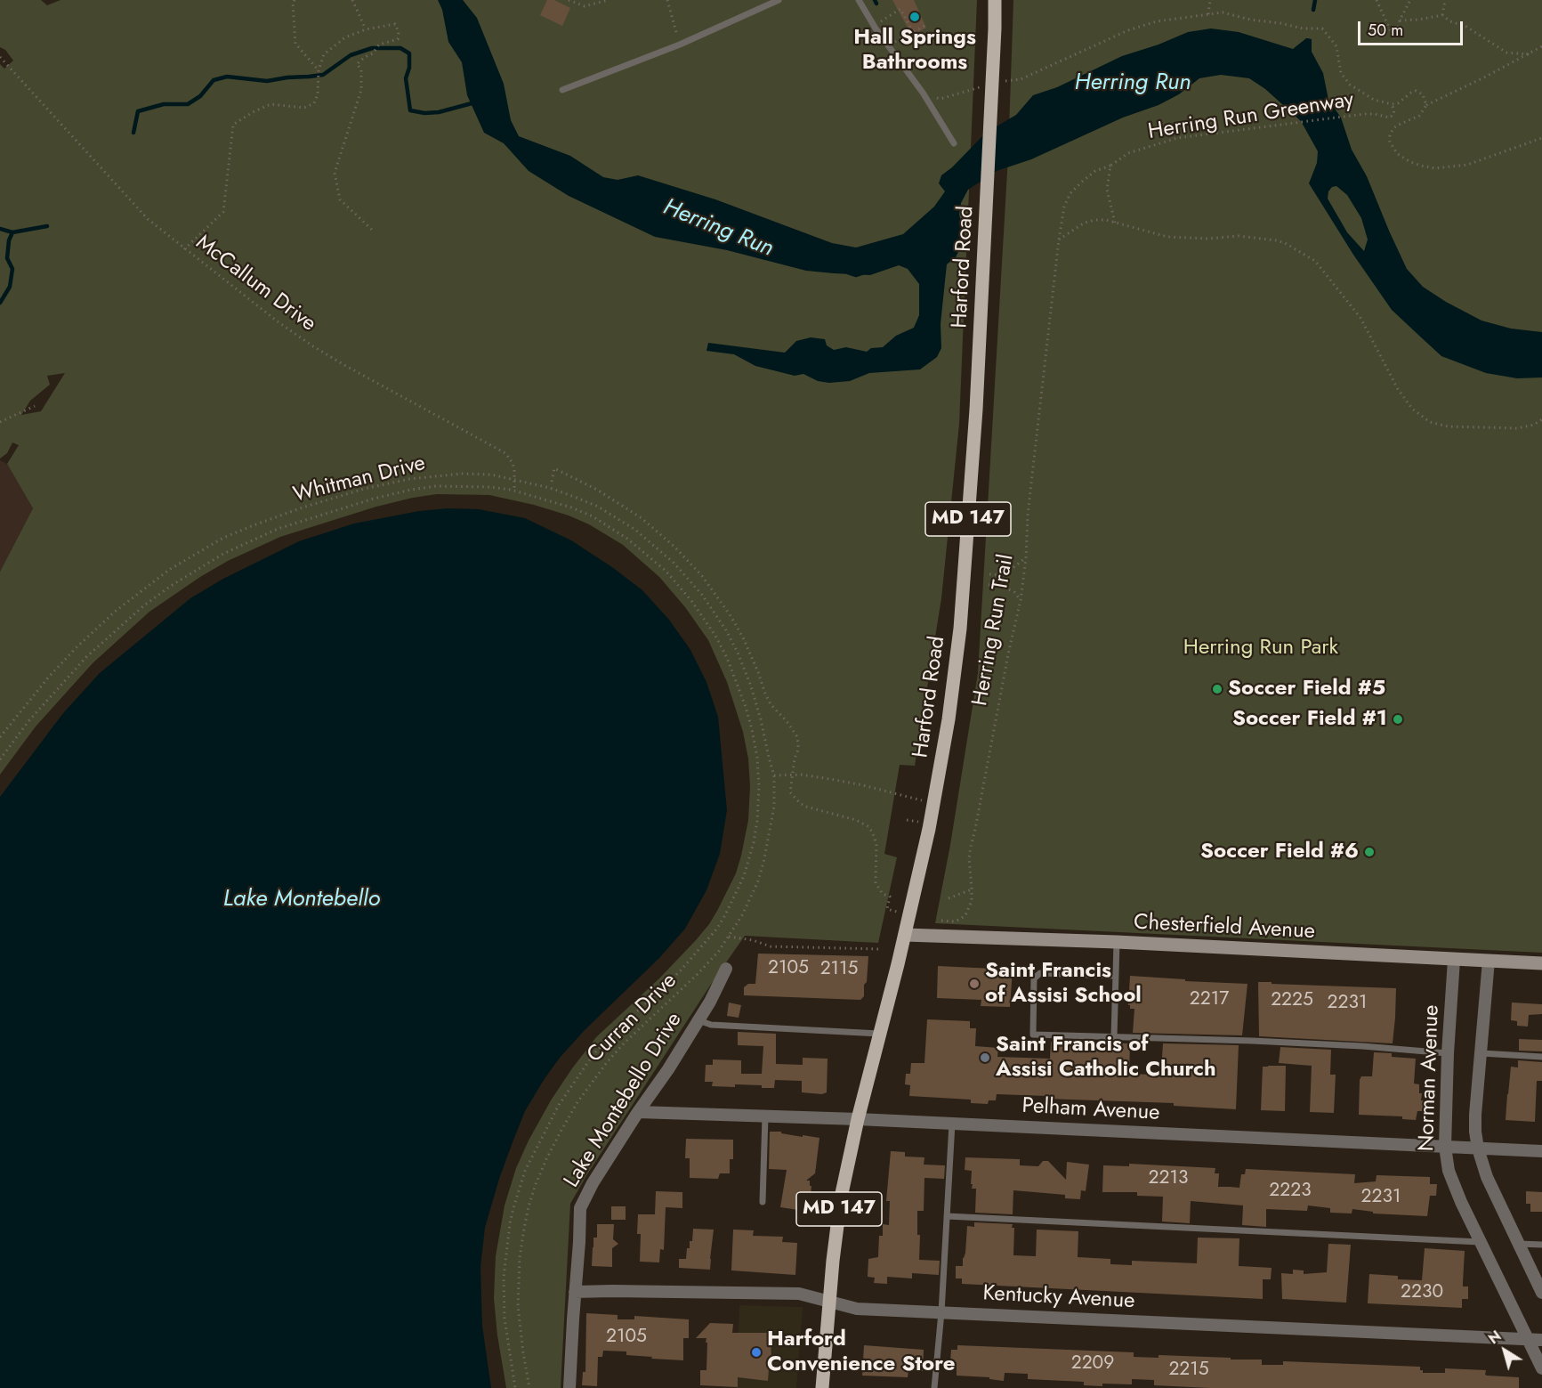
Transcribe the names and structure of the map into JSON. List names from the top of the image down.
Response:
{
  "streets": {
    "main road": ["Harford Road", "MD 147"],
    "street": [
      "Chesterfield Avenue",
      "Norman Avenue",
      "Lake Montebello Drive",
      "Pelham Avenue",
      "Kentucky Avenue"
    ],
    "path": [
      "Herring Run Greenway",
      "McCallum Drive",
      "Whitman Drive",
      "Herring Run Trail",
      "Curran Drive"
    ]
  },
  "crossings": [
    ["Herring Run Greenway", "Herring Run Trail"],
    ["Harford Road", "Chesterfield Avenue"],
    ["Harford Road", "Pelham Avenue"],
    ["Harford Road", "Kentucky Avenue"],
    ["McCallum Drive", "Whitman Drive"],
    ["Chesterfield Avenue", "Norman Avenue"],
    ["Norman Avenue", "Pelham Avenue"],
    ["Norman Avenue", "Kentucky Avenue"],
    ["Lake Montebello Drive", "Pelham Avenue"],
    ["Lake Montebello Drive", "Kentucky Avenue"]
  ],
  "water": ["Herring Run", "Lake Montebello"],
  "parks": ["Herring Run Park"],
  "places": [
    "Hall Springs Bathrooms",
    "Soccer Field #5",
    "Soccer Field #1",
    "Soccer Field #6",
    "Saint Francis of Assisi School",
    "Saint Francis of Assisi Catholic Church",
    "Harford Convenience Store"
  ],
  "house_numbers": [
    "2105",
    "2115",
    "2217",
    "2225",
    "2231",
    "2213",
    "2223",
    "2231",
    "2230",
    "2105",
    "2209",
    "2215"
  ],
  "scale_bar": "50 m",
  "north": "top left"
}
